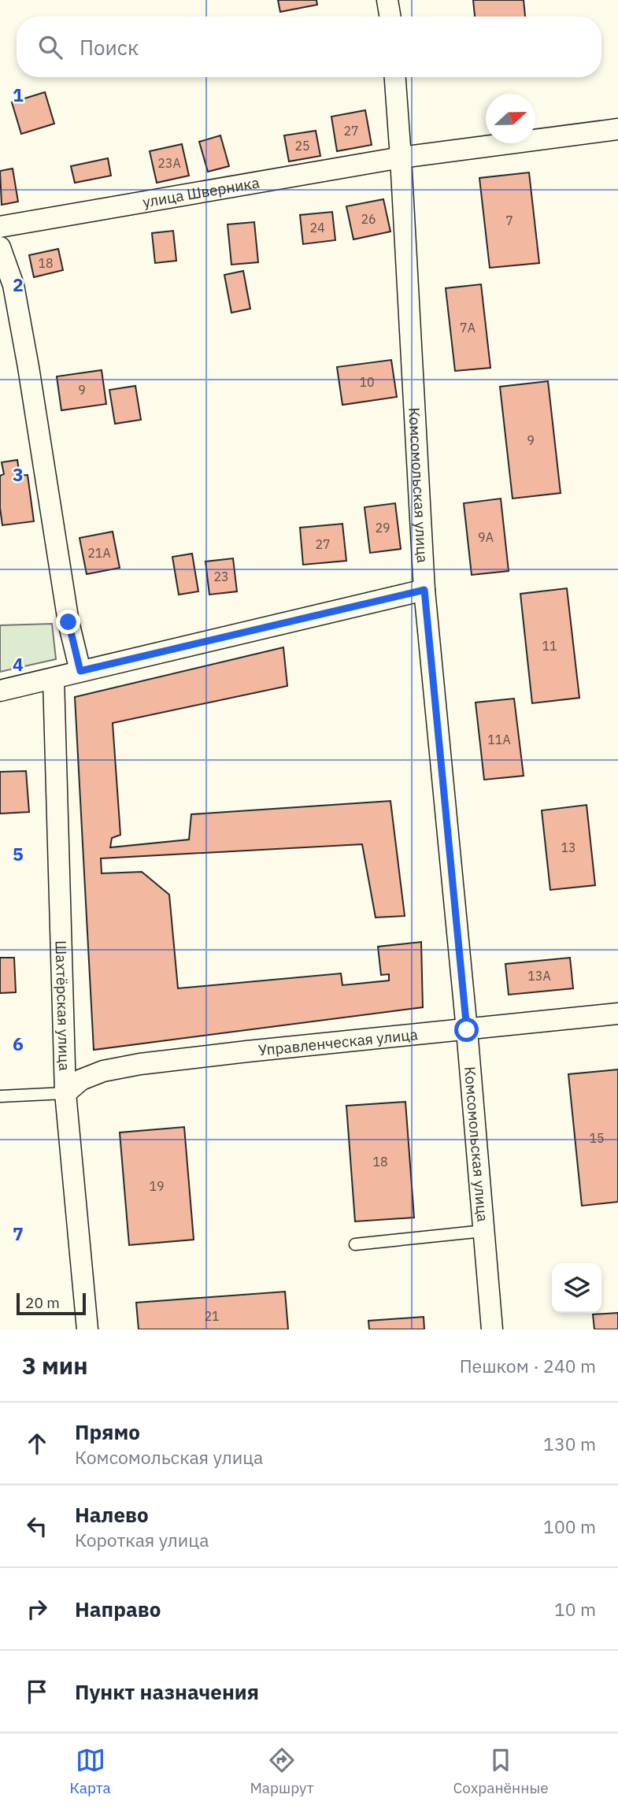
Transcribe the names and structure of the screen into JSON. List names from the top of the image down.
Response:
{
  "streets": {
    "street": [
      "улица Шверника",
      "Комсомольская улица",
      "Шахтёрская улица",
      "Управленческая улица"
    ]
  },
  "crossings": [
    ["улица Шверника", "Комсомольская улица"],
    ["Комсомольская улица", "Управленческая улица"],
    ["Шахтёрская улица", "Управленческая улица"]
  ],
  "house_numbers": [
    "27",
    "25",
    "23А",
    "26",
    "7",
    "24",
    "18",
    "7А",
    "10",
    "9",
    "9",
    "29",
    "9А",
    "27",
    "21А",
    "23",
    "11",
    "11А",
    "13",
    "13А",
    "15",
    "18",
    "19",
    "21"
  ],
  "scale_bar": "20 m",
  "north": "right",
  "page": {
    "search": "Поиск",
    "scale": "20 m",
    "heading": ["3 мин", "Пешком · 240 m"],
    "list": [
      ["Прямо", "Комсомольская улица", "130 m"],
      ["Налево", "Короткая улица", "100 m"],
      ["Направо", "10 m"],
      "Пункт назначения"
    ],
    "nav": ["Карта", "Маршрут", "Сохранённые"]
  },
  "grid": {
    "rows": [
      "1",
      "2",
      "3",
      "4",
      "5",
      "6",
      "7"
    ]
  }
}
